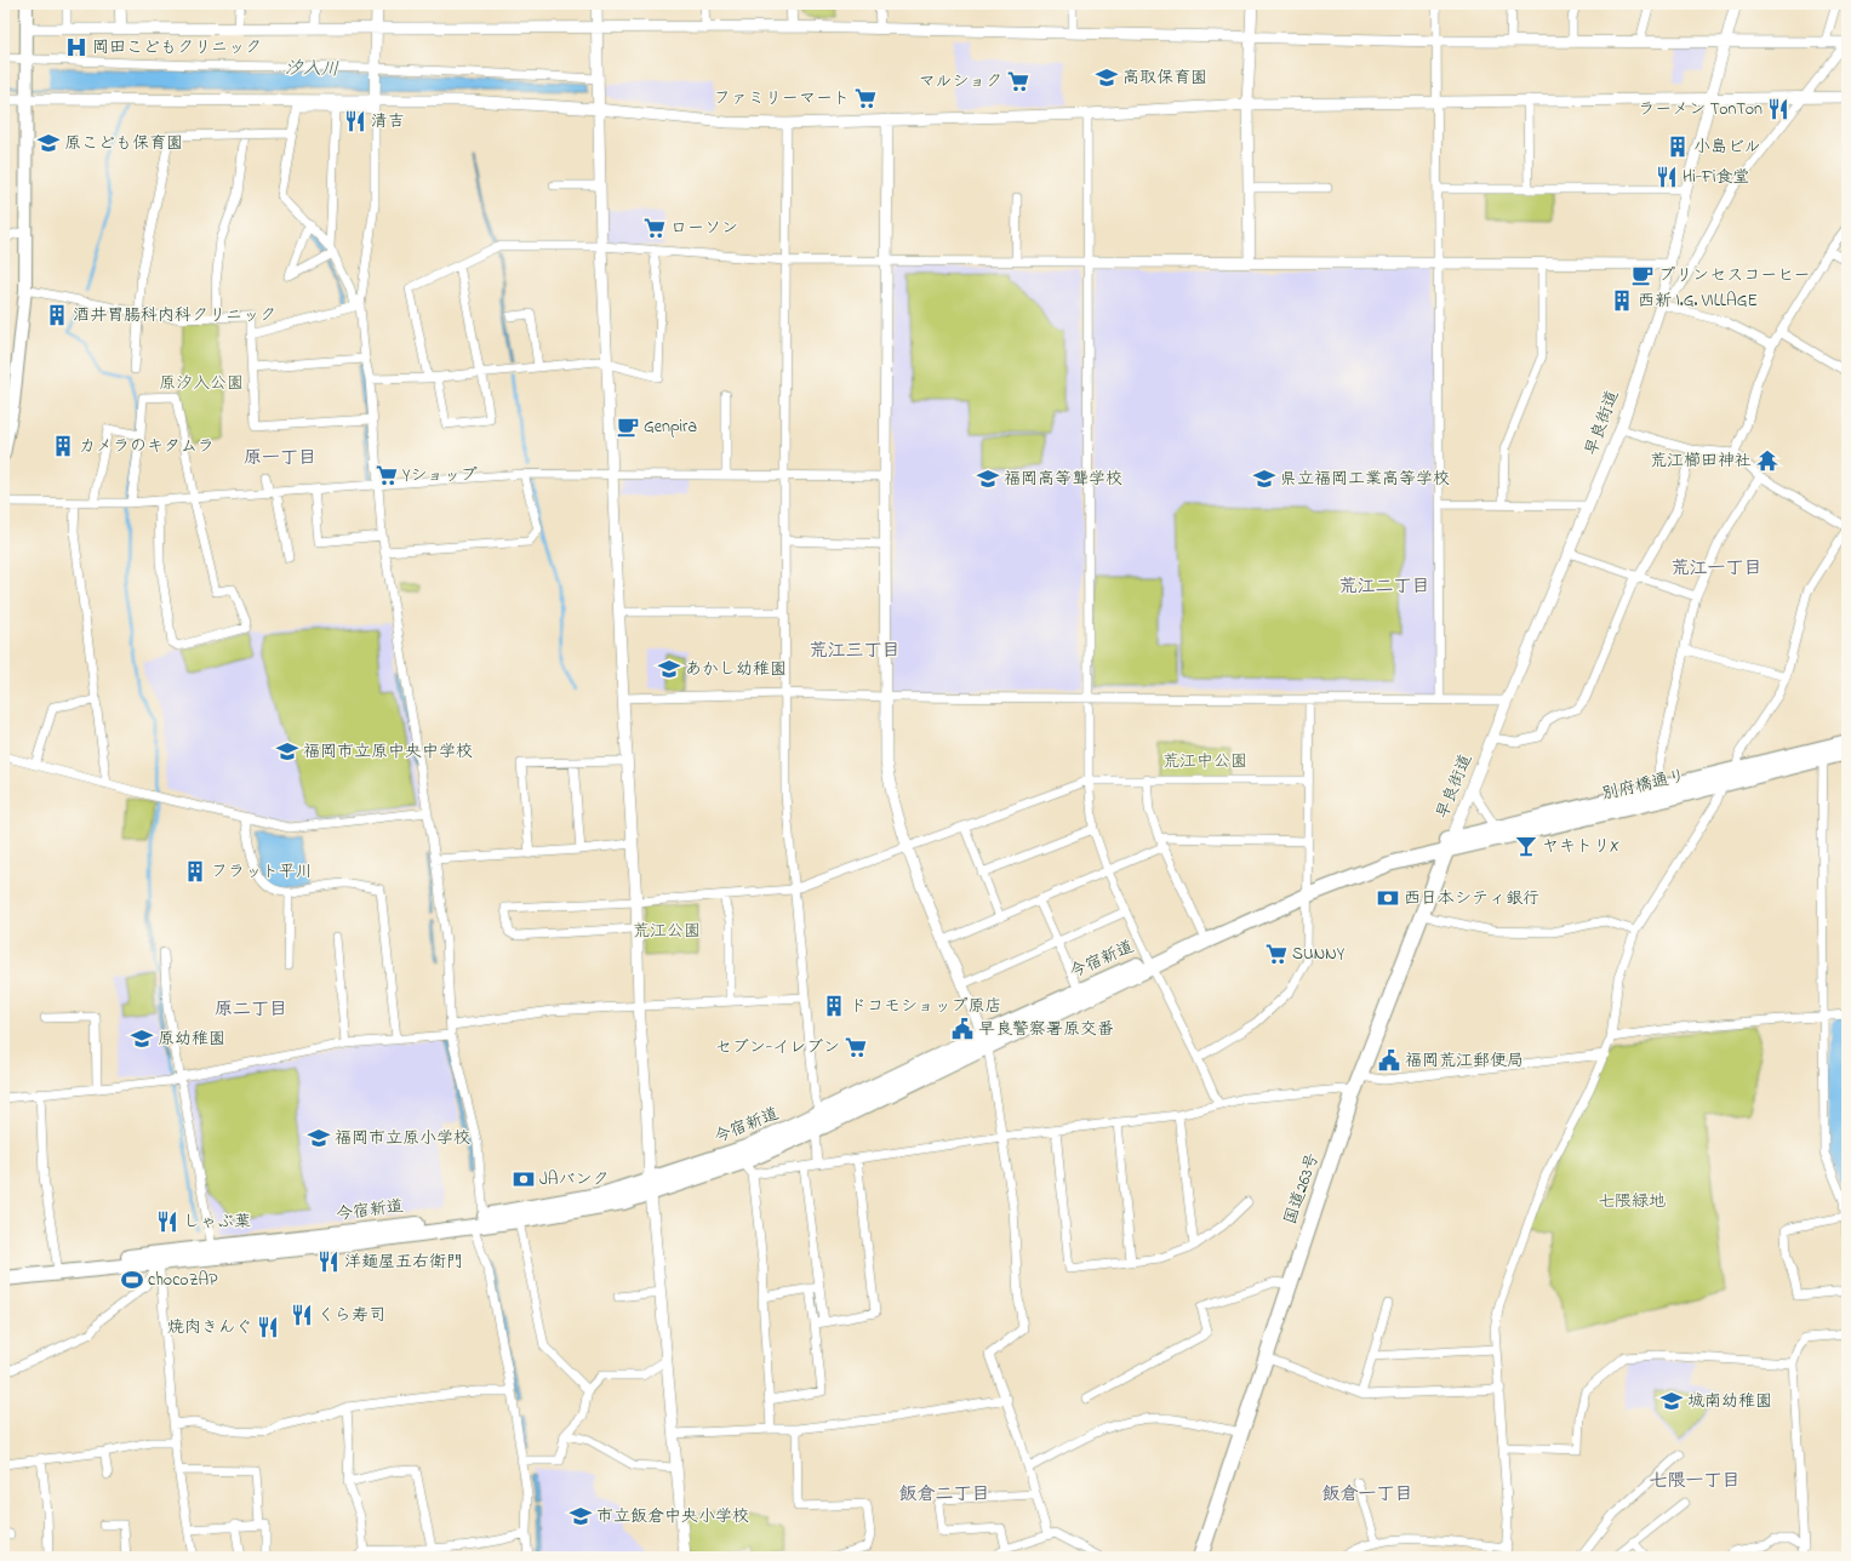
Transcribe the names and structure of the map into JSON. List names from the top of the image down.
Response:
{
  "streets": {
    "highway": ["別府橋通り", "今宿新道", "国道263号"],
    "street": ["早良街道"]
  },
  "crossings": [
    ["早良街道", "別府橋通り"],
    ["早良街道", "今宿新道"],
    ["早良街道", "国道263号"],
    ["別府橋通り", "今宿新道"],
    ["別府橋通り", "国道263号"],
    ["今宿新道", "国道263号"]
  ],
  "districts": [
    "原一丁目",
    "荒江一丁目",
    "荒江二丁目",
    "荒江三丁目",
    "原二丁目",
    "七隈一丁目",
    "飯倉二丁目",
    "飯倉一丁目"
  ],
  "water": ["汐入川"],
  "parks": [
    "原汐入公園",
    "荒江中公園",
    "荒江公園",
    "七隈緑地"
  ],
  "places": {
    "hospital": ["岡田こどもクリニック"],
    "school or university": [
      "高取保育園",
      "原こども保育園",
      "福岡高等聾学校",
      "県立福岡工業高等学校",
      "あかし幼稚園",
      "福岡市立原中央中学校",
      "原幼稚園",
      "福岡市立原小学校",
      "城南幼稚園",
      "市立飯倉中央小学校"
    ],
    "supermarket": [
      "マルショク",
      "ファミリーマート",
      "ローソン",
      "Yショップ",
      "SUNNY",
      "セブン-イレブン"
    ],
    "restaurant": [
      "ラーメン TonTon",
      "清吉",
      "Hi-Fi食堂",
      "しゃぶ葉",
      "洋麺屋五右衛門",
      "くら寿司",
      "焼肉きんぐ"
    ],
    "building": [
      "小島ビル",
      "西新 I.G. VILLAGE",
      "酒井胃腸科内科クリニック",
      "カメラのキタムラ",
      "フラット平川",
      "ドコモショップ原店"
    ],
    "cafe": ["プリンセスコーヒー", "Genpira"],
    "temple": ["荒江櫛田神社"],
    "bar": ["ヤキトリX"],
    "bank": ["西日本シティ銀行", "JAバンク"],
    "public building": ["早良警察署原交番", "福岡荒江郵便局"],
    "sports": ["chocoZAP"]
  }
}
